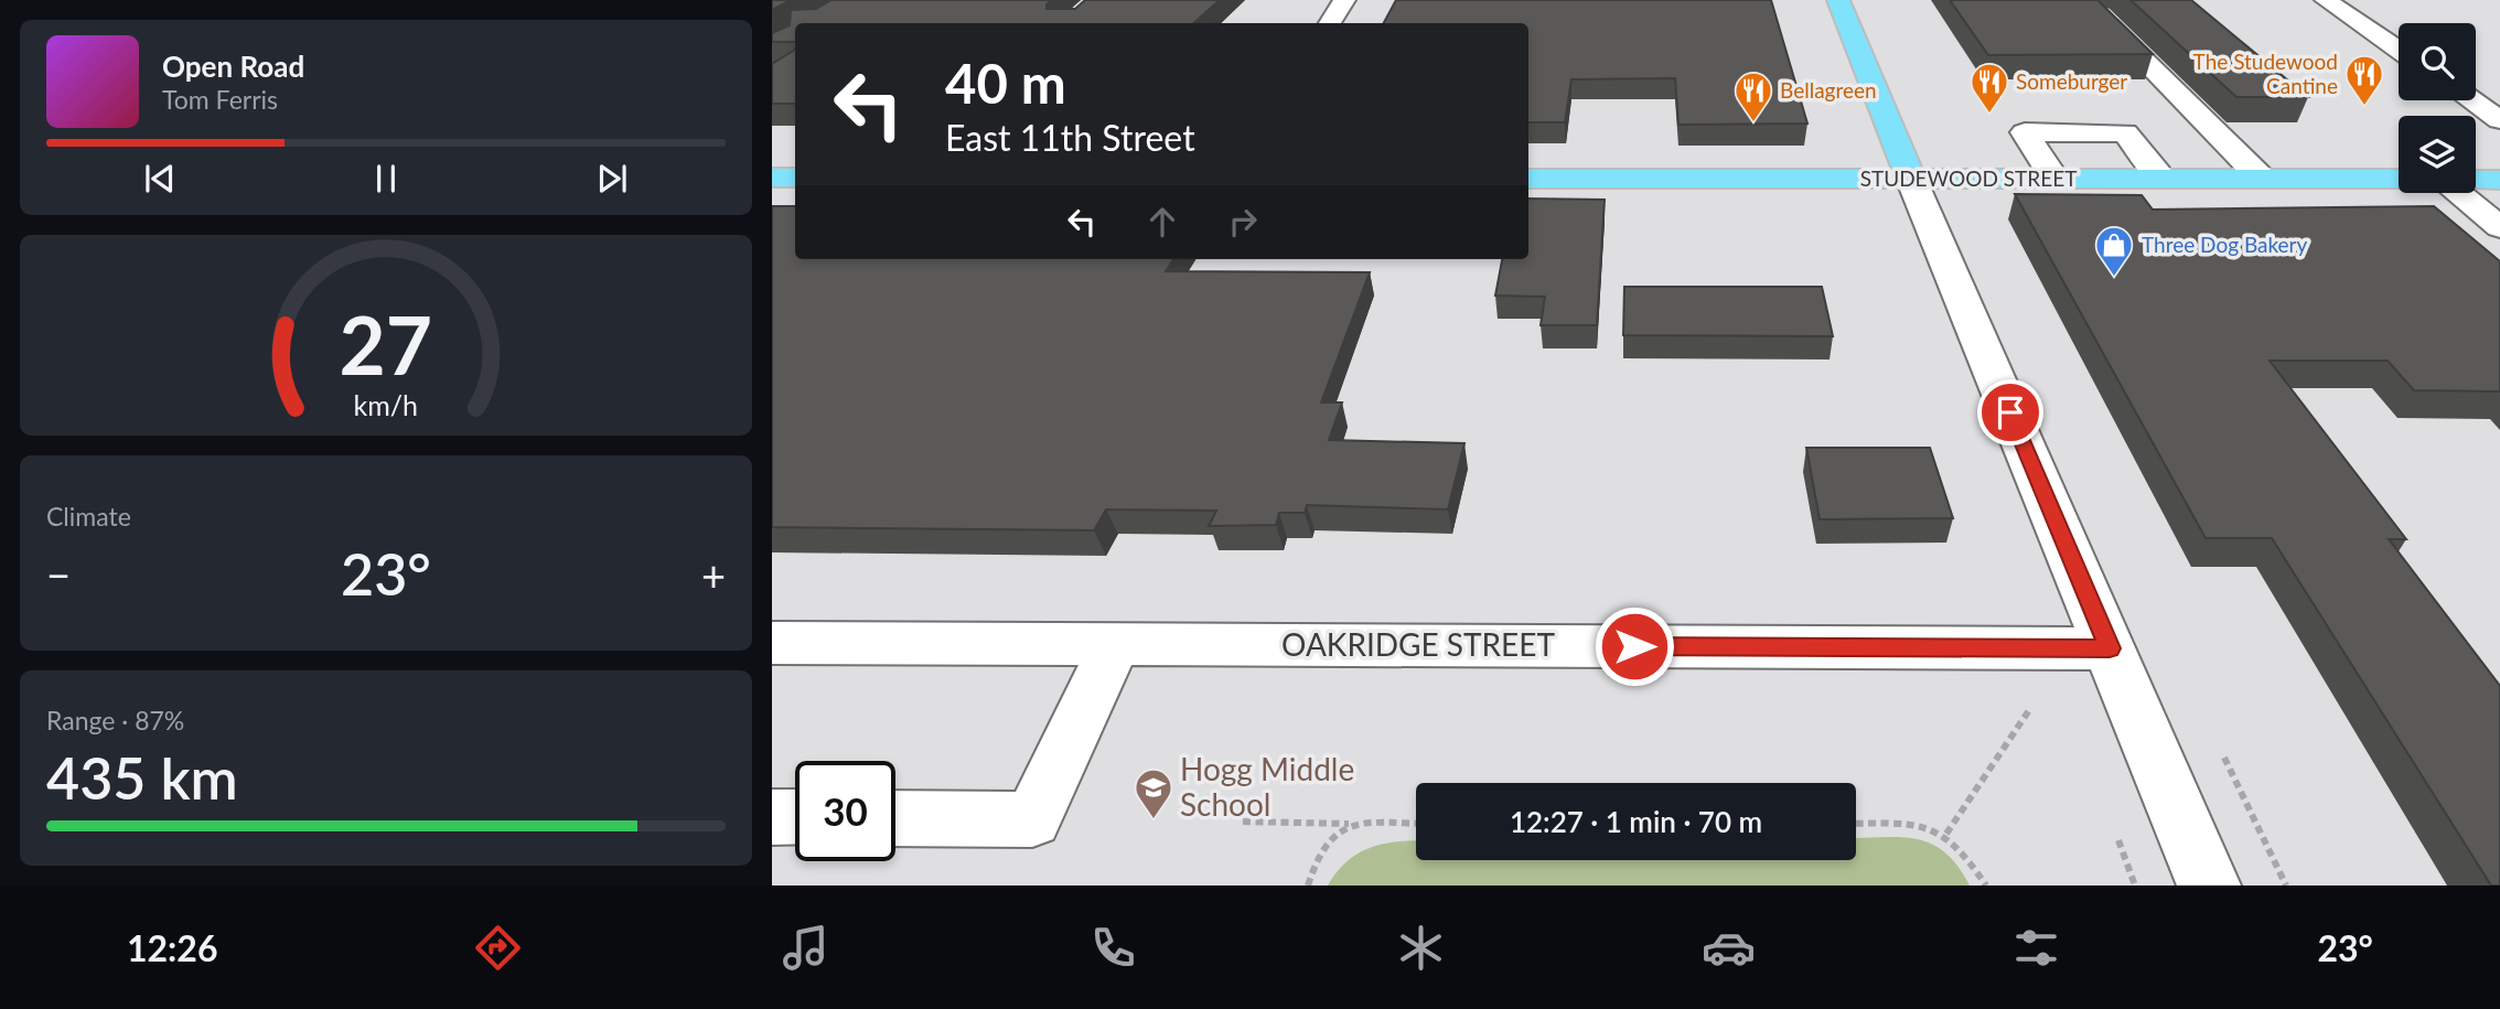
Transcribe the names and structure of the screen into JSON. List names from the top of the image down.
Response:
{
  "streets": {
    "main road": ["STUDEWOOD STREET"],
    "street": ["OAKRIDGE STREET"]
  },
  "places": {
    "restaurant": ["The Studewood Cantine", "Someburger", "Bellagreen"],
    "shop": ["Three Dog Bakery"],
    "school or university": ["Hogg Middle School"]
  },
  "page": {
    "turn": ["40 m", "East 11th Street"],
    "song": ["Open Road", "Tom Ferris"],
    "tile": [
      "Climate",
      ["Range · 87%", "435 km"]
    ],
    "heat": ["−", "23°", "+"],
    "limit": "30",
    "trip": "12:27 · 1 min · 70 m",
    "tabs": ["12:26", "23°"],
    "gauge": ["27", "km/h"]
  }
}
